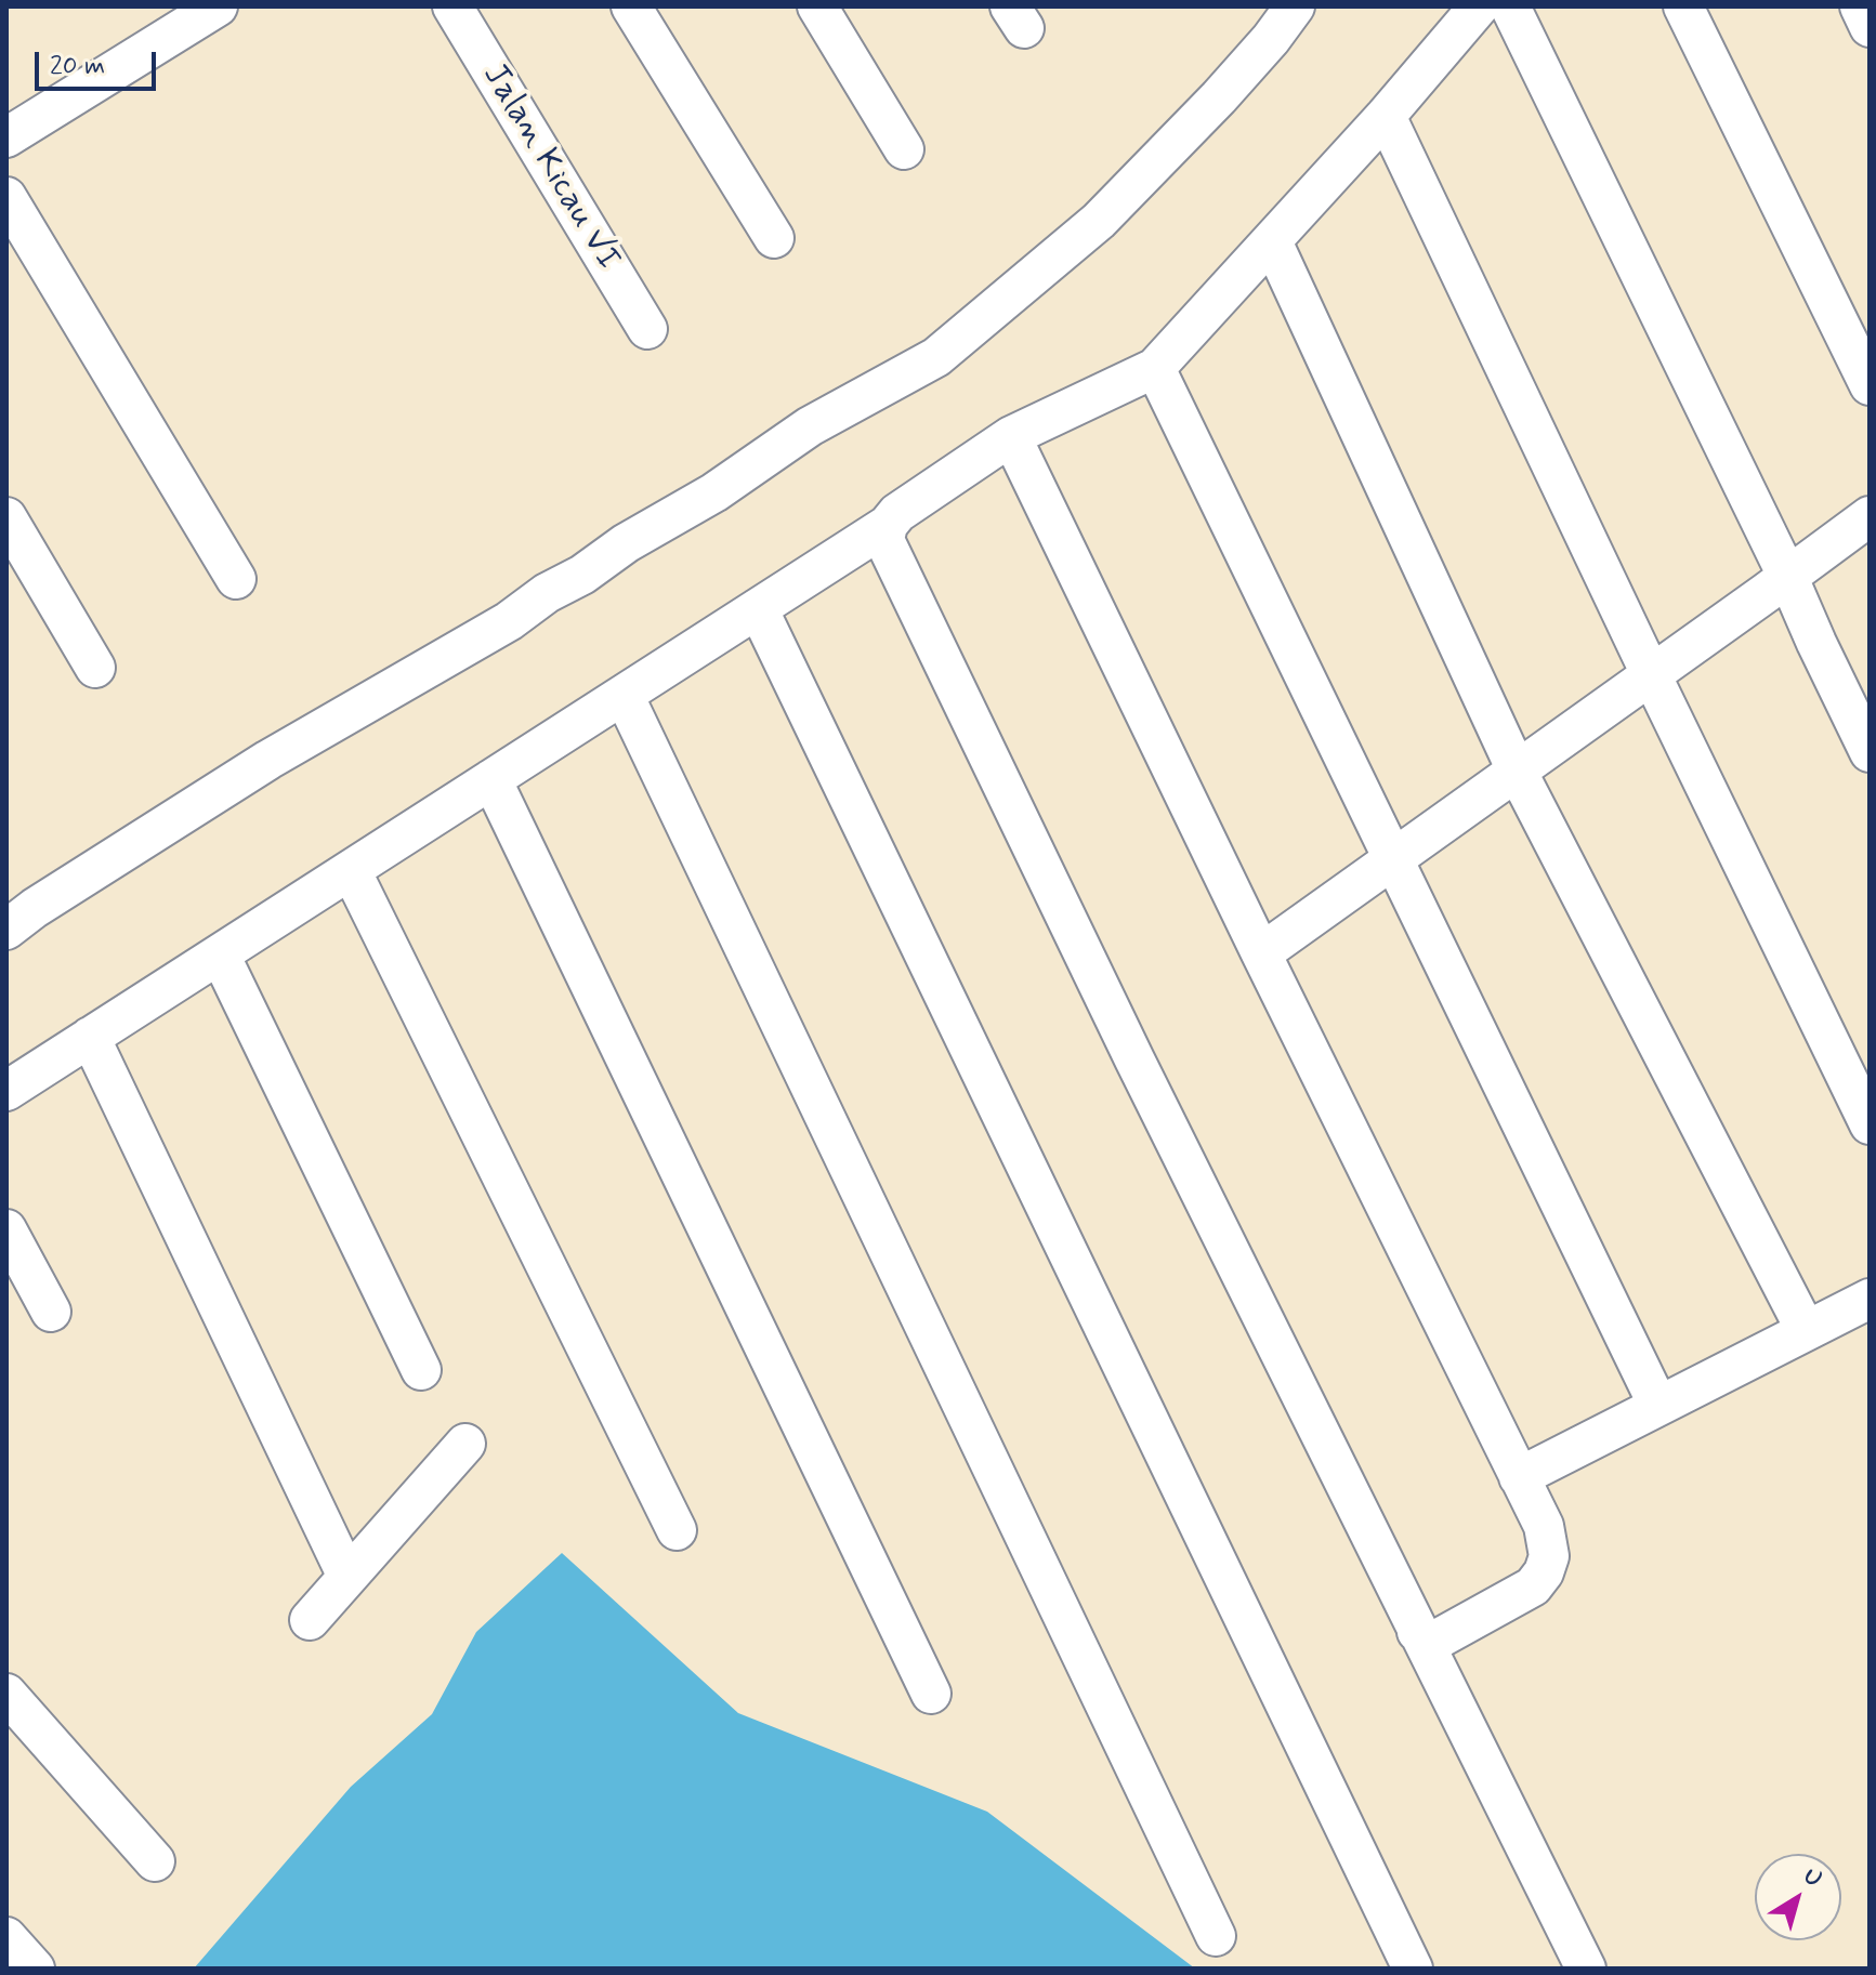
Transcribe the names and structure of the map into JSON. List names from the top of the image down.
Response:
{
  "streets": {
    "street": ["Jalan Kicau VI"]
  },
  "scale_bar": "20 m",
  "north": "top right"
}
